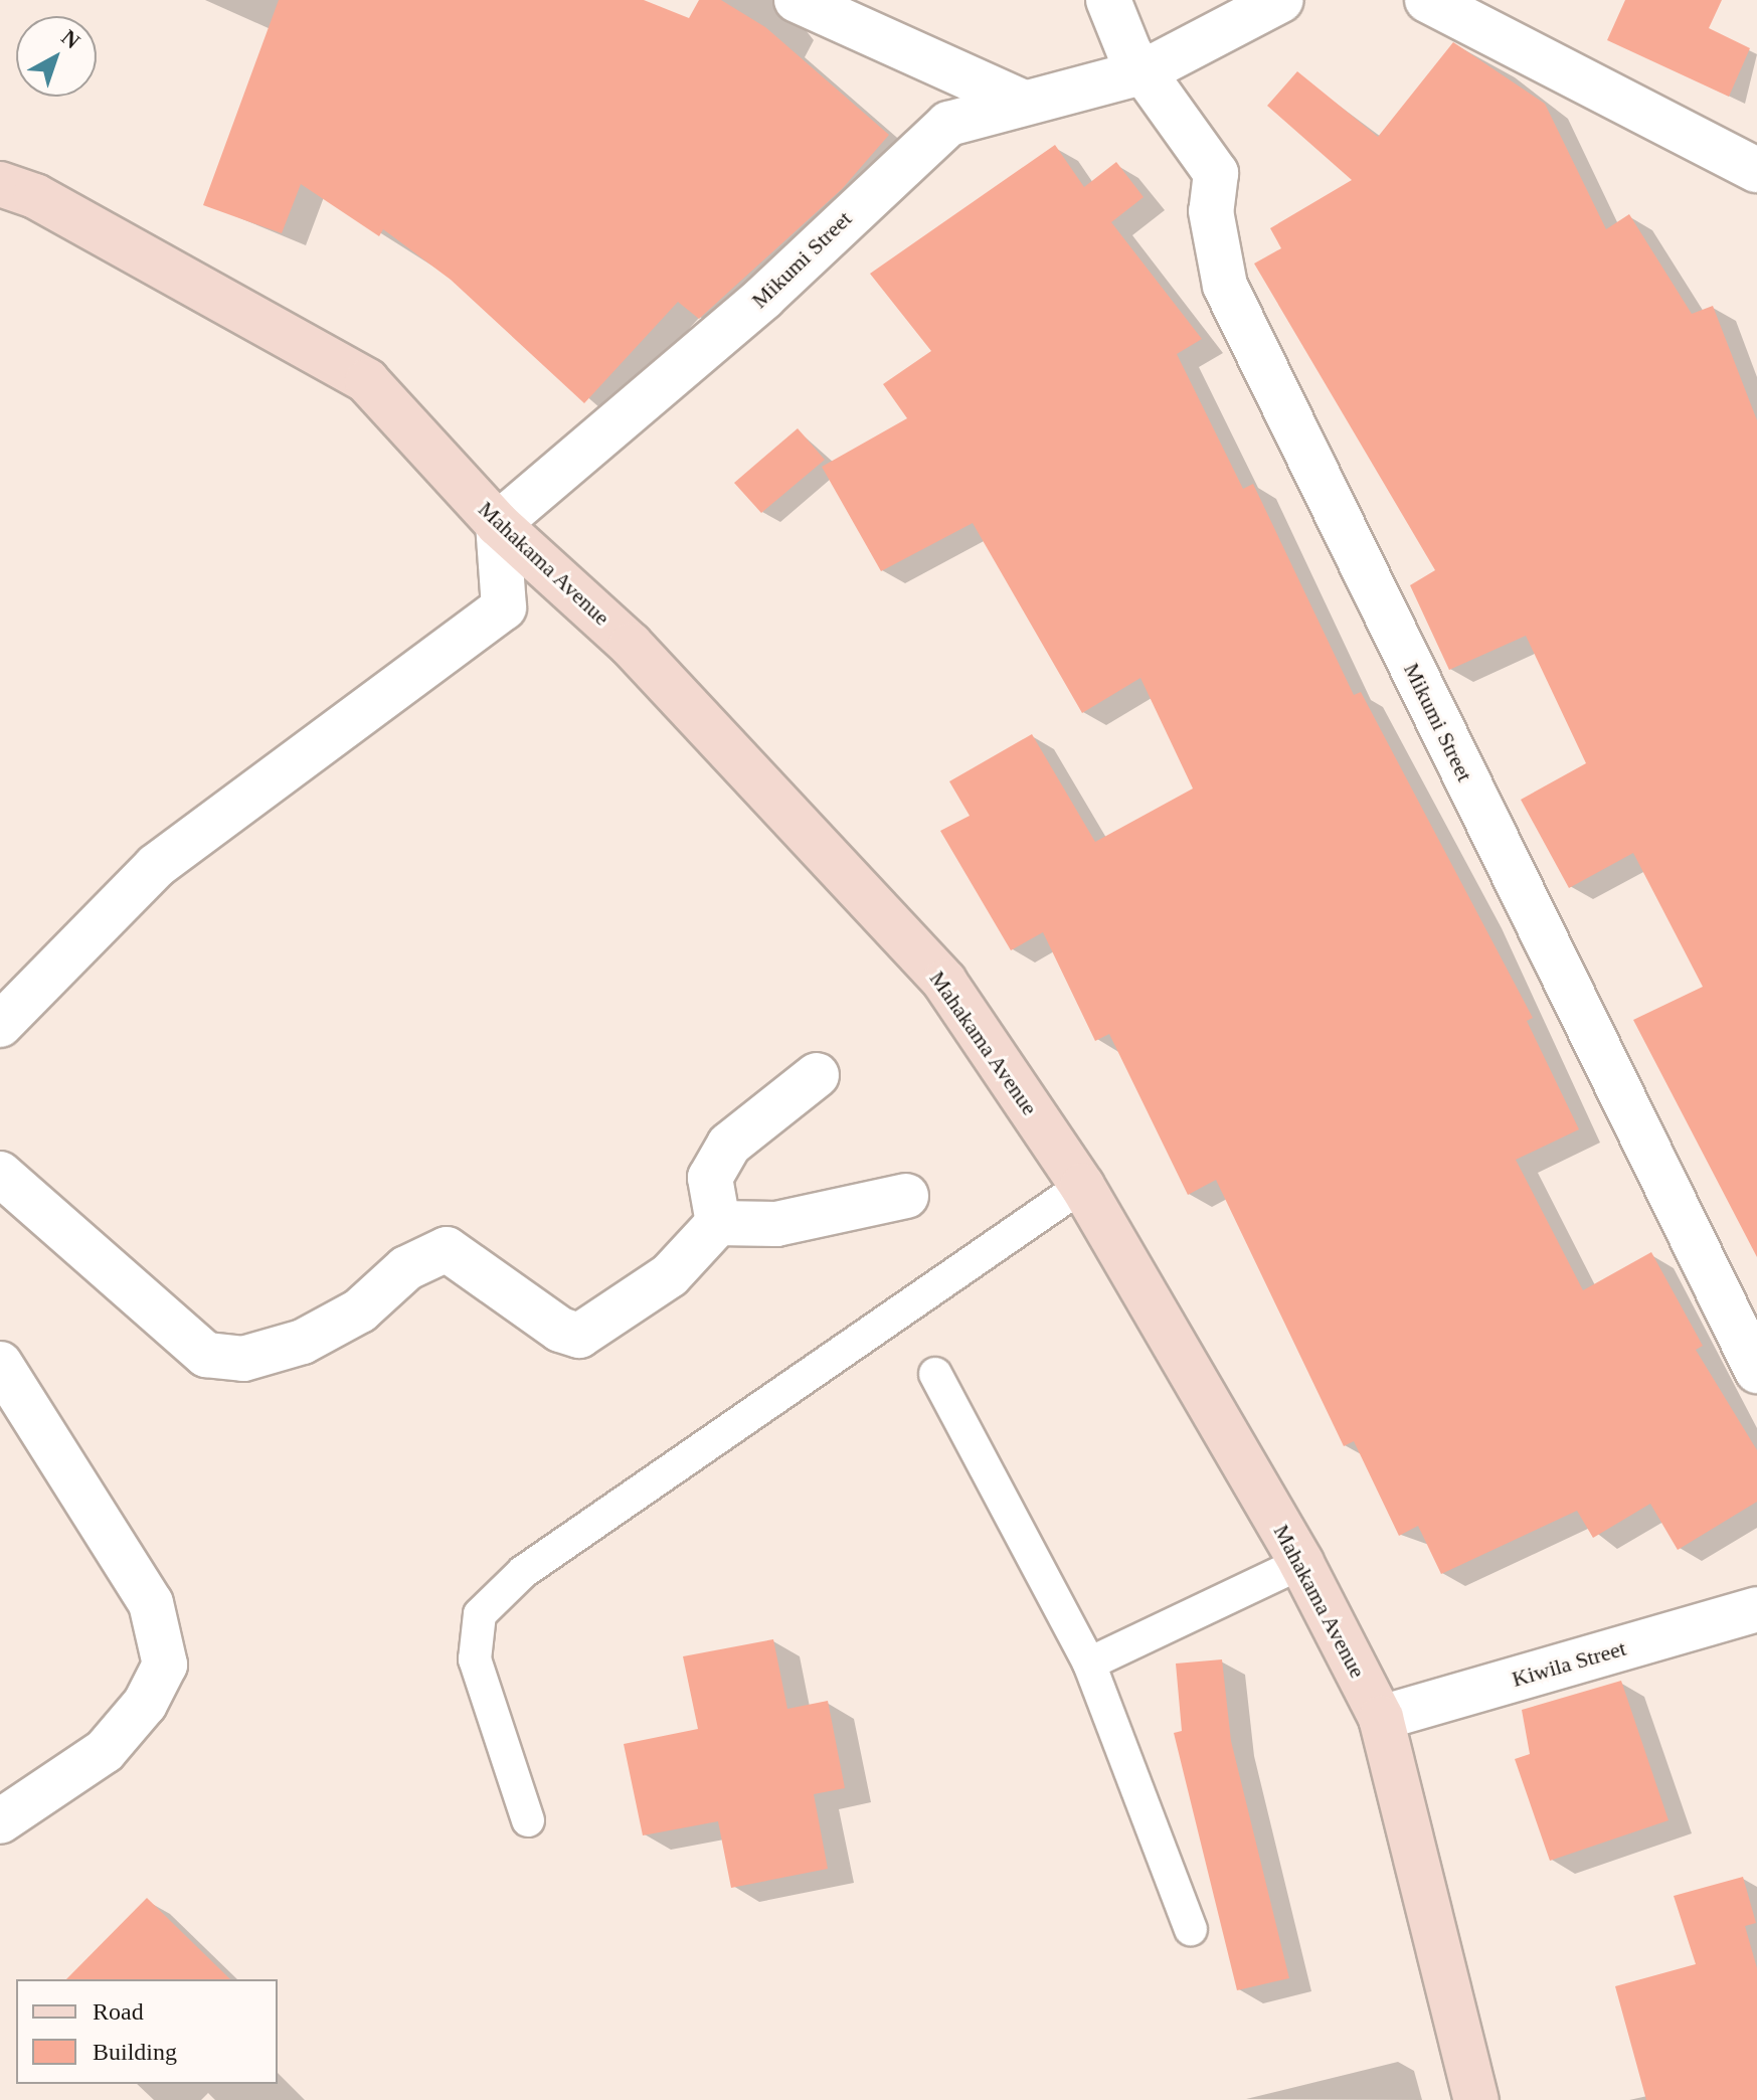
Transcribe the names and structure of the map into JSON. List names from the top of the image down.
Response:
{
  "streets": {
    "street": ["Mikumi Street", "Mahakama Avenue", "Kiwila Street"]
  },
  "crossings": [
    ["Mikumi Street", "Mahakama Avenue"],
    ["Mahakama Avenue", "Kiwila Street"]
  ],
  "legend": ["Road", "Building"],
  "north": "top right"
}
